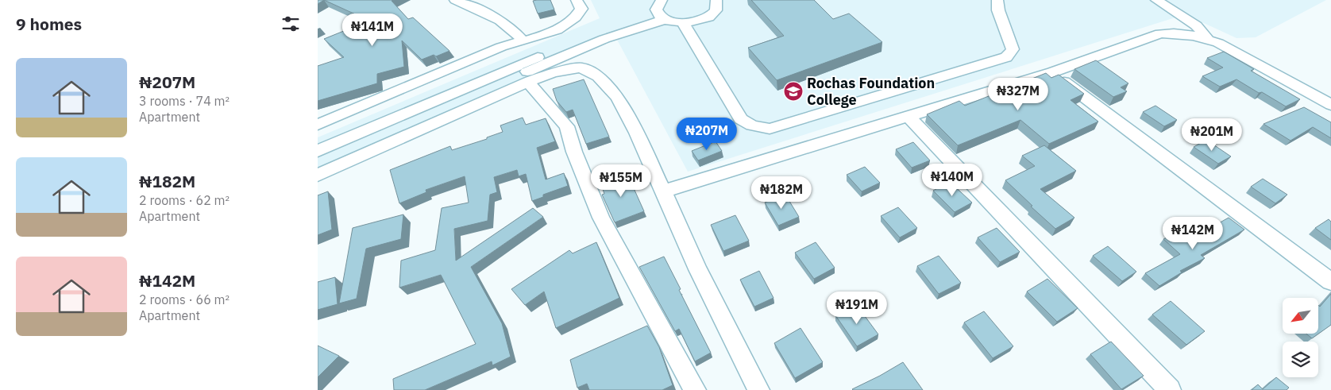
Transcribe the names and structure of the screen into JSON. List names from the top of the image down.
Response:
{
  "places": {
    "school or university": ["Rochas Foundation College"]
  },
  "north": "bottom left",
  "page": {
    "heading": "9 homes",
    "price": [
      "₦141M",
      "₦327M",
      "₦207M",
      "₦201M",
      "₦140M",
      "₦155M",
      "₦182M",
      "₦142M",
      "₦191M"
    ],
    "list": [
      {
        "name": "₦207M",
        "note": "3 rooms · 74 m² · Apartment"
      },
      {
        "name": "₦182M",
        "note": "2 rooms · 62 m² · Apartment"
      },
      {
        "name": "₦142M",
        "note": "2 rooms · 66 m² · Apartment"
      }
    ]
  }
}
